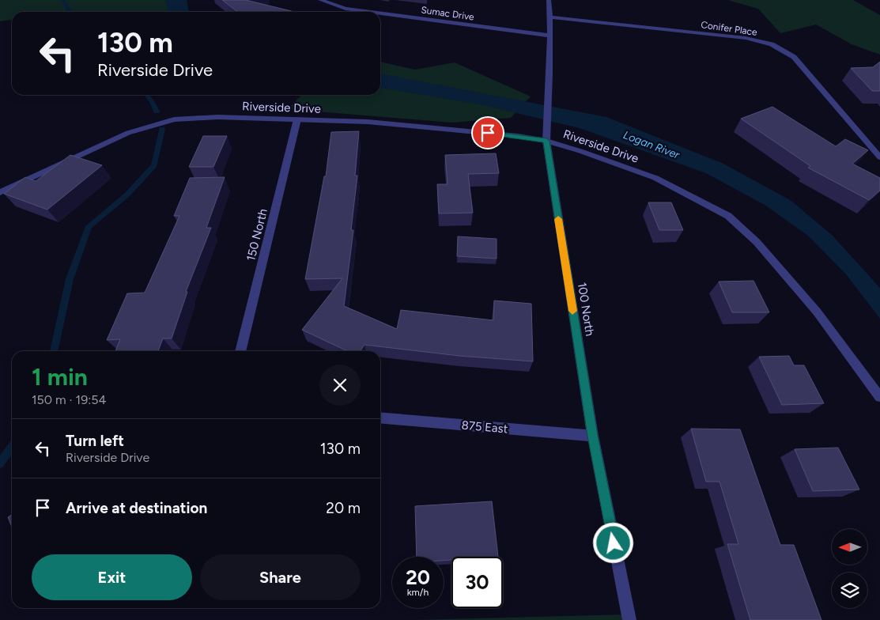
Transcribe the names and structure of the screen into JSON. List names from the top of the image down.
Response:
{
  "streets": {
    "street": [
      "Sumac Drive",
      "Conifer Place",
      "Riverside Drive",
      "150 North",
      "100 North",
      "875 East"
    ]
  },
  "crossings": [
    ["Sumac Drive", "100 North"],
    ["Conifer Place", "100 North"],
    ["Riverside Drive", "150 North"],
    ["Riverside Drive", "100 North"],
    ["100 North", "875 East"]
  ],
  "water": ["Logan River"],
  "north": "left",
  "page": {
    "turn": ["130 m", "Riverside Drive"],
    "heading": ["1 min", "150 m · 19:54"],
    "list": [
      {
        "name": "Turn left",
        "note": "Riverside Drive",
        "value": "130 m"
      },
      {
        "name": "Arrive at destination",
        "value": "20 m"
      }
    ],
    "buttons": ["Exit", "Share"],
    "speed": "20 km/h",
    "limit": "30"
  }
}
